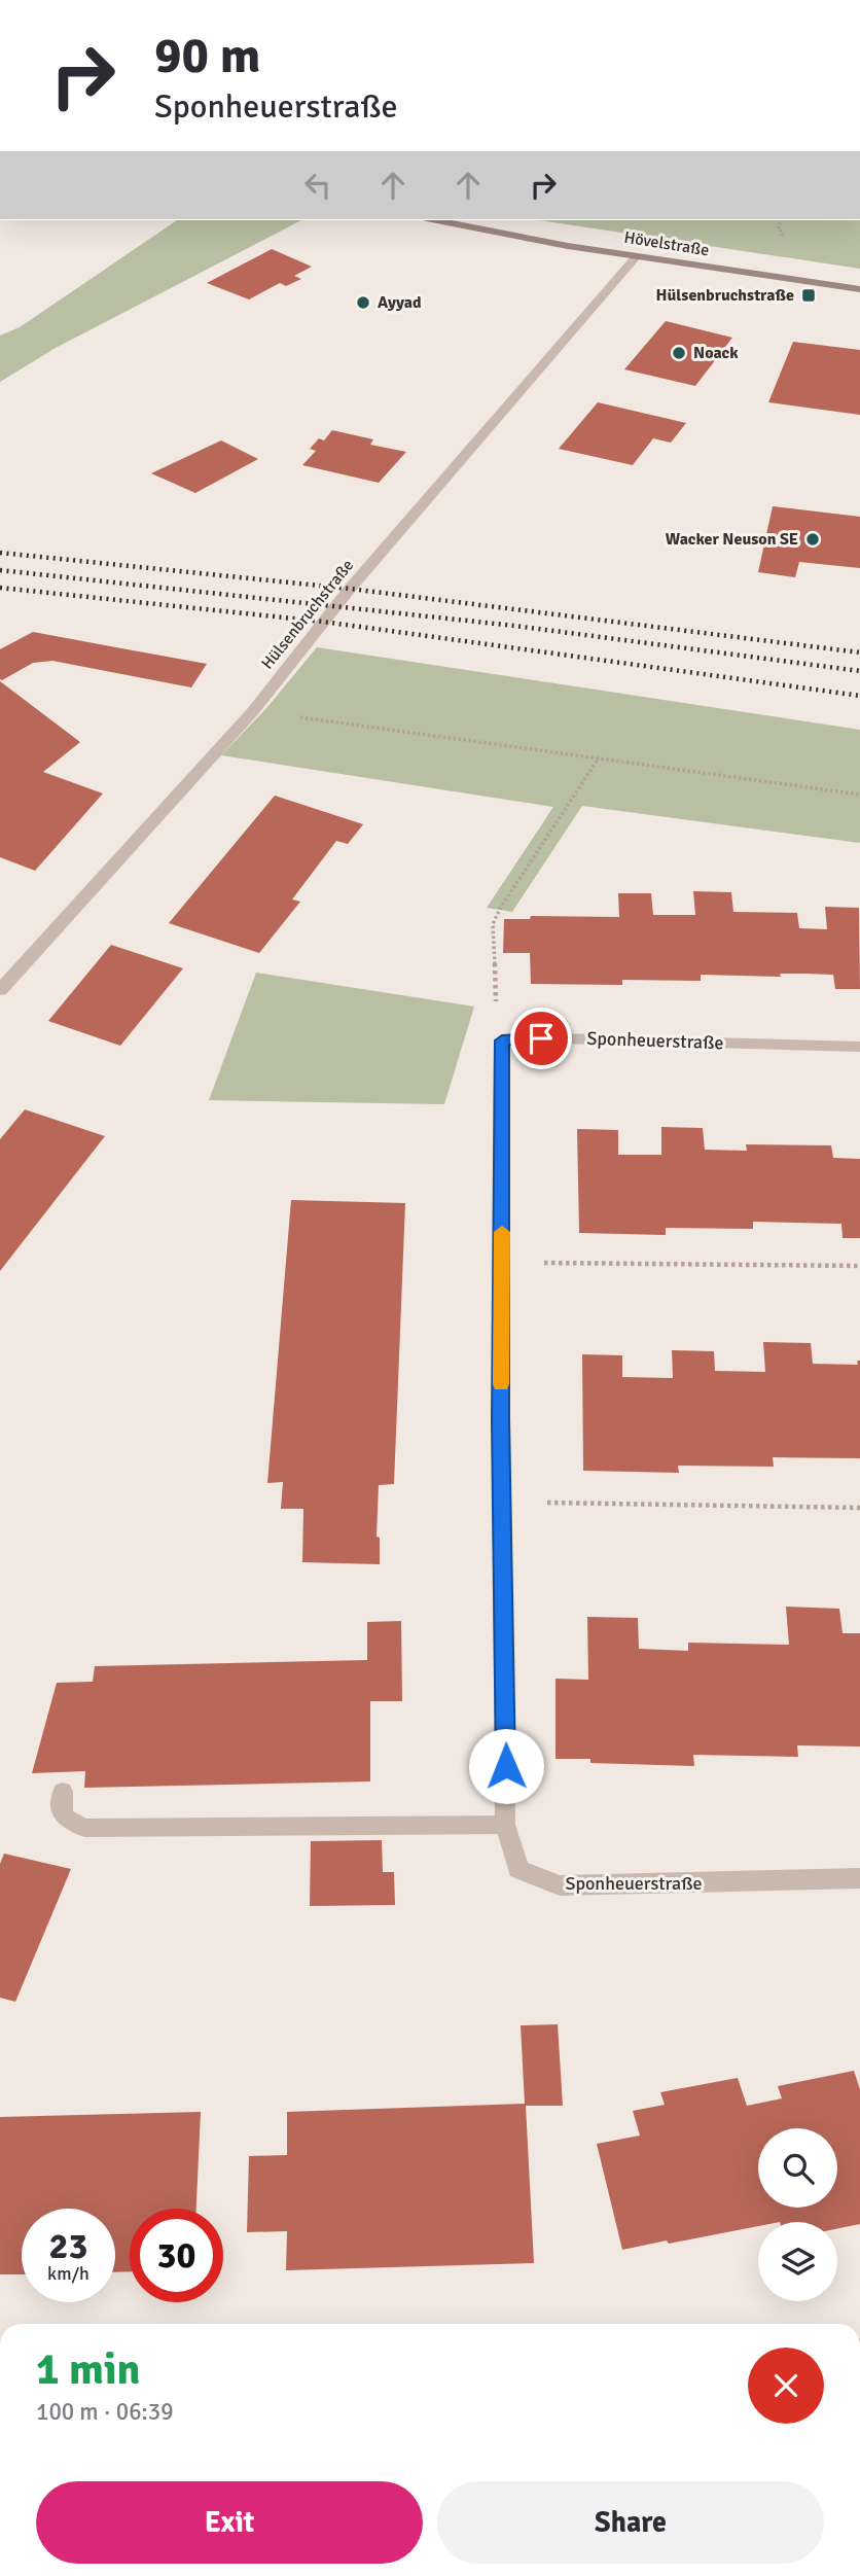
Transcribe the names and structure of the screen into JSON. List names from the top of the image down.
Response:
{
  "streets": {
    "main road": ["Hövelstraße"],
    "street": ["Hülsenbruchstraße", "Sponheuerstraße"]
  },
  "crossings": [
    ["Hövelstraße", "Hülsenbruchstraße"]
  ],
  "places": {
    "transit": ["Hülsenbruchstraße"],
    "other": ["Ayyad", "Noack", "Wacker Neuson SE"]
  },
  "page": {
    "turn": ["90 m", "Sponheuerstraße"],
    "speed": "23 km/h",
    "limit": "30",
    "heading": ["1 min", "100 m · 06:39"],
    "buttons": ["Exit", "Share"]
  }
}
